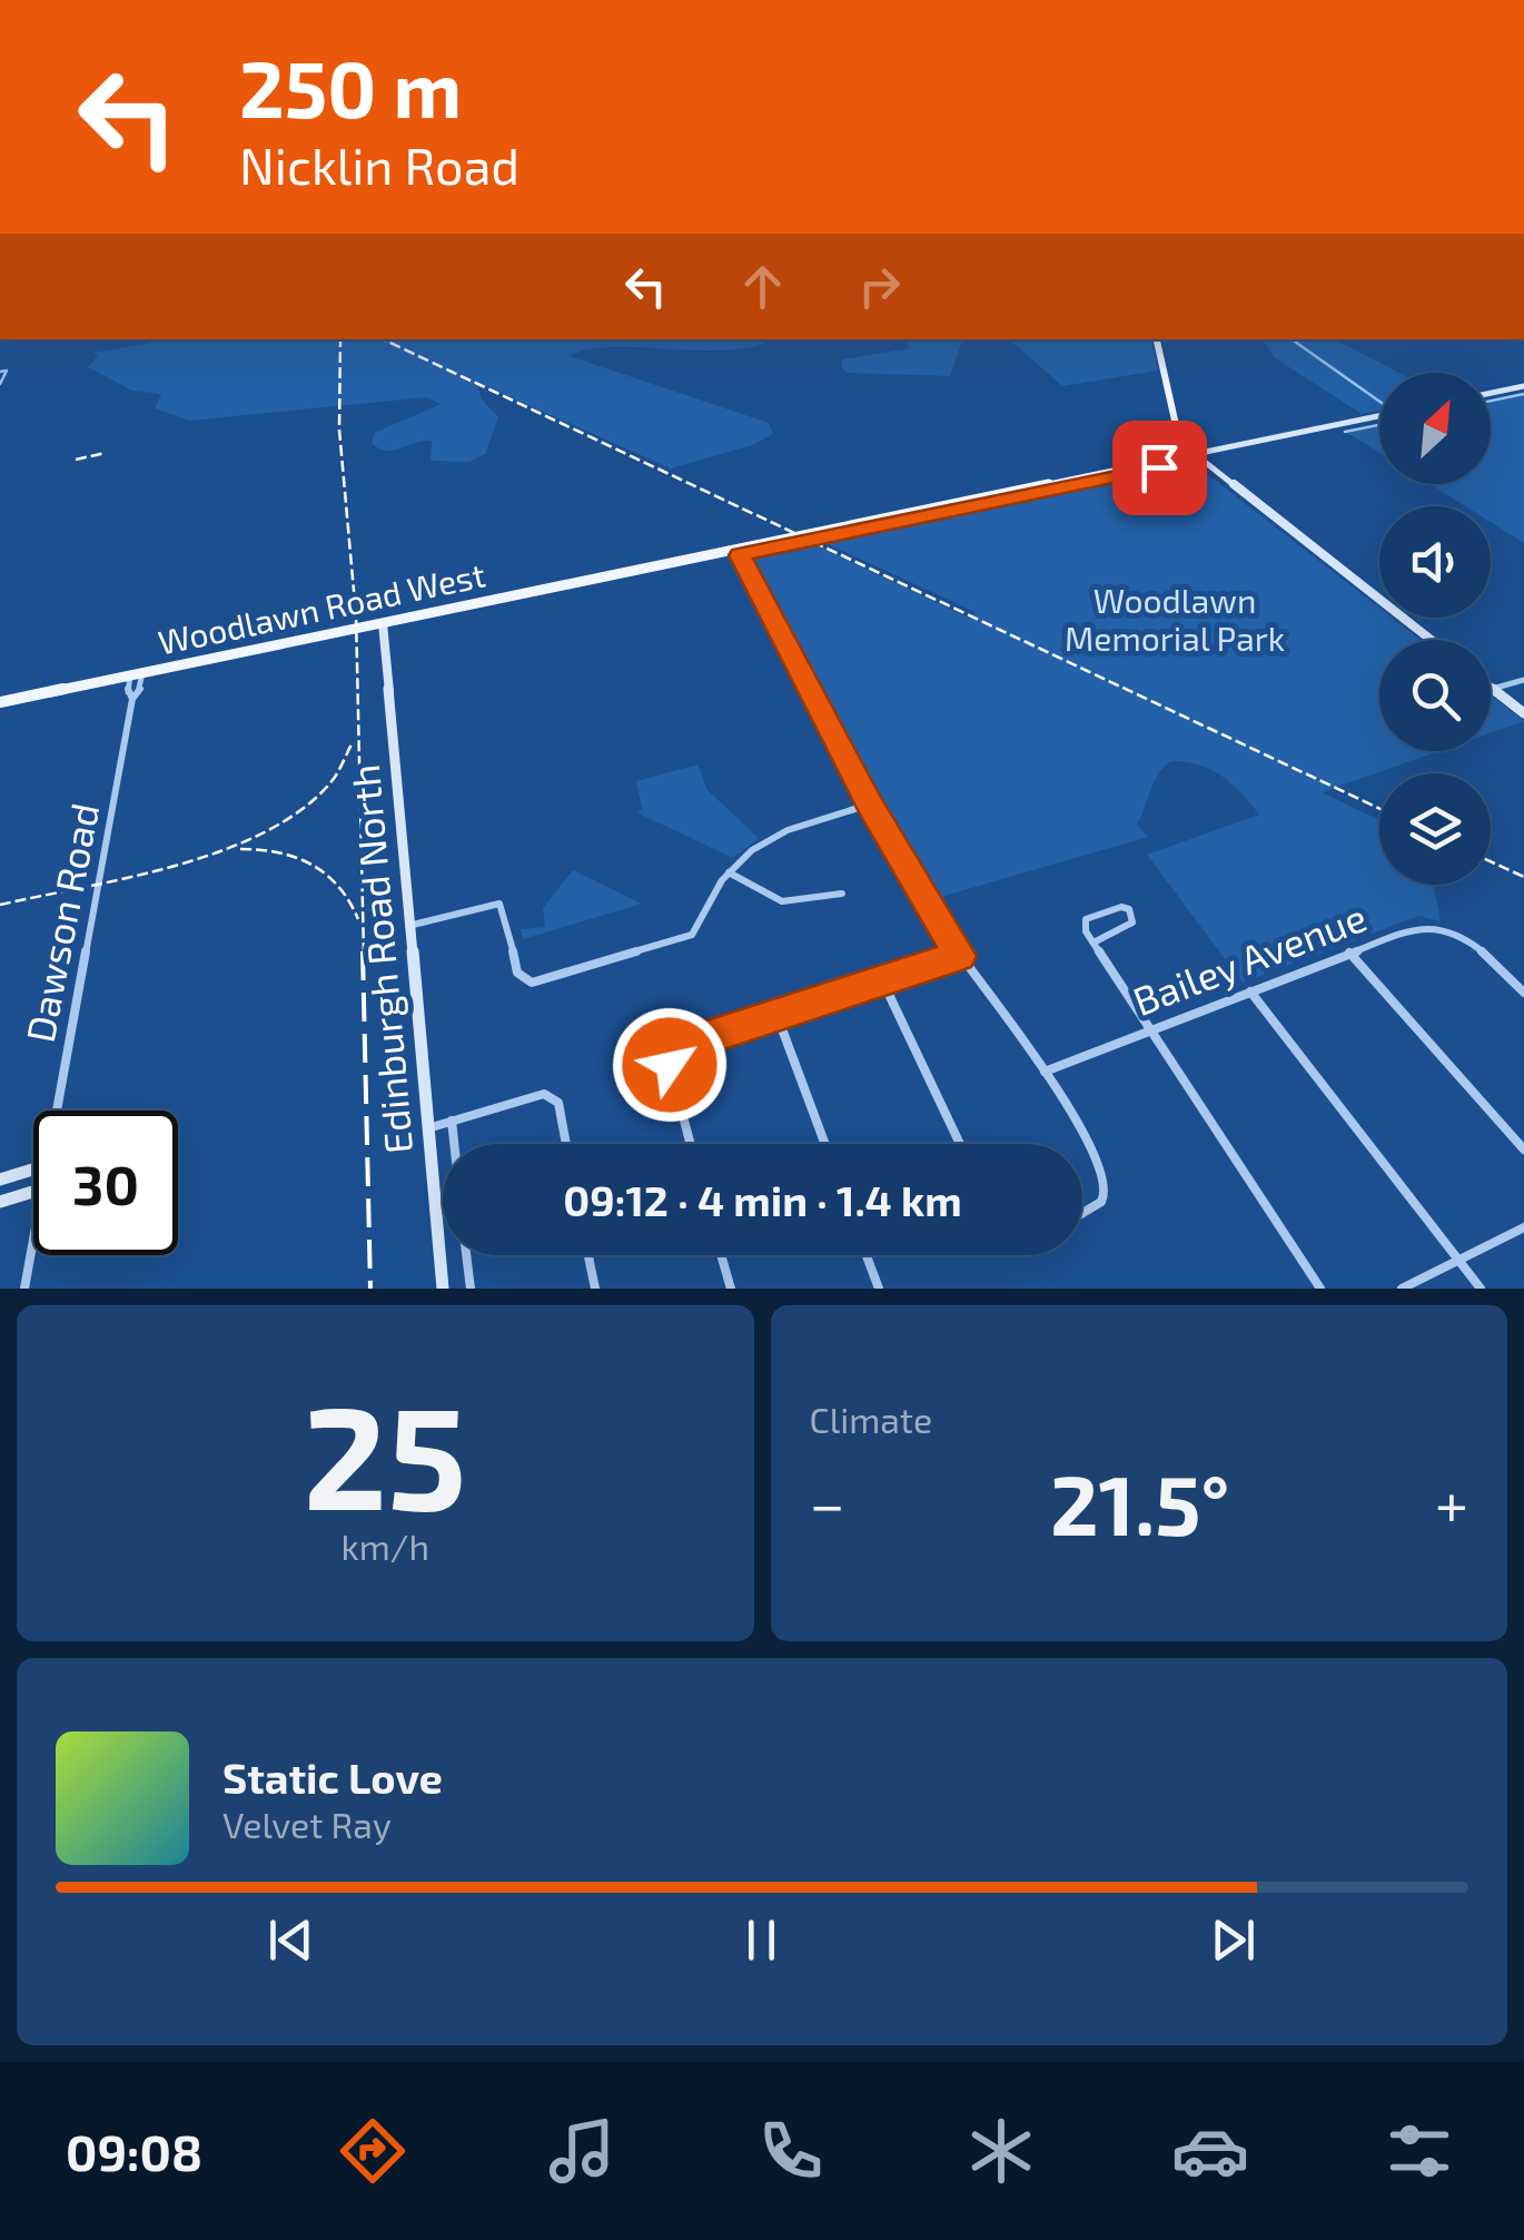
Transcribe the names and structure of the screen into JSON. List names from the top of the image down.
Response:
{
  "streets": {
    "main road": ["Woodlawn Road West", "Edinburgh Road North"],
    "street": ["Dawson Road", "Bailey Avenue"]
  },
  "crossings": [
    ["Woodlawn Road West", "Dawson Road"],
    ["Woodlawn Road West", "Edinburgh Road North"]
  ],
  "parks": ["Woodlawn Memorial Park"],
  "north": "top right",
  "page": {
    "turn": ["250 m", "Nicklin Road"],
    "limit": "30",
    "trip": "09:12 · 4 min · 1.4 km",
    "tile": [
      ["25", "km/h"],
      "Climate"
    ],
    "heat": ["−", "21.5°", "+"],
    "song": ["Static Love", "Velvet Ray"],
    "tabs": "09:08"
  }
}
